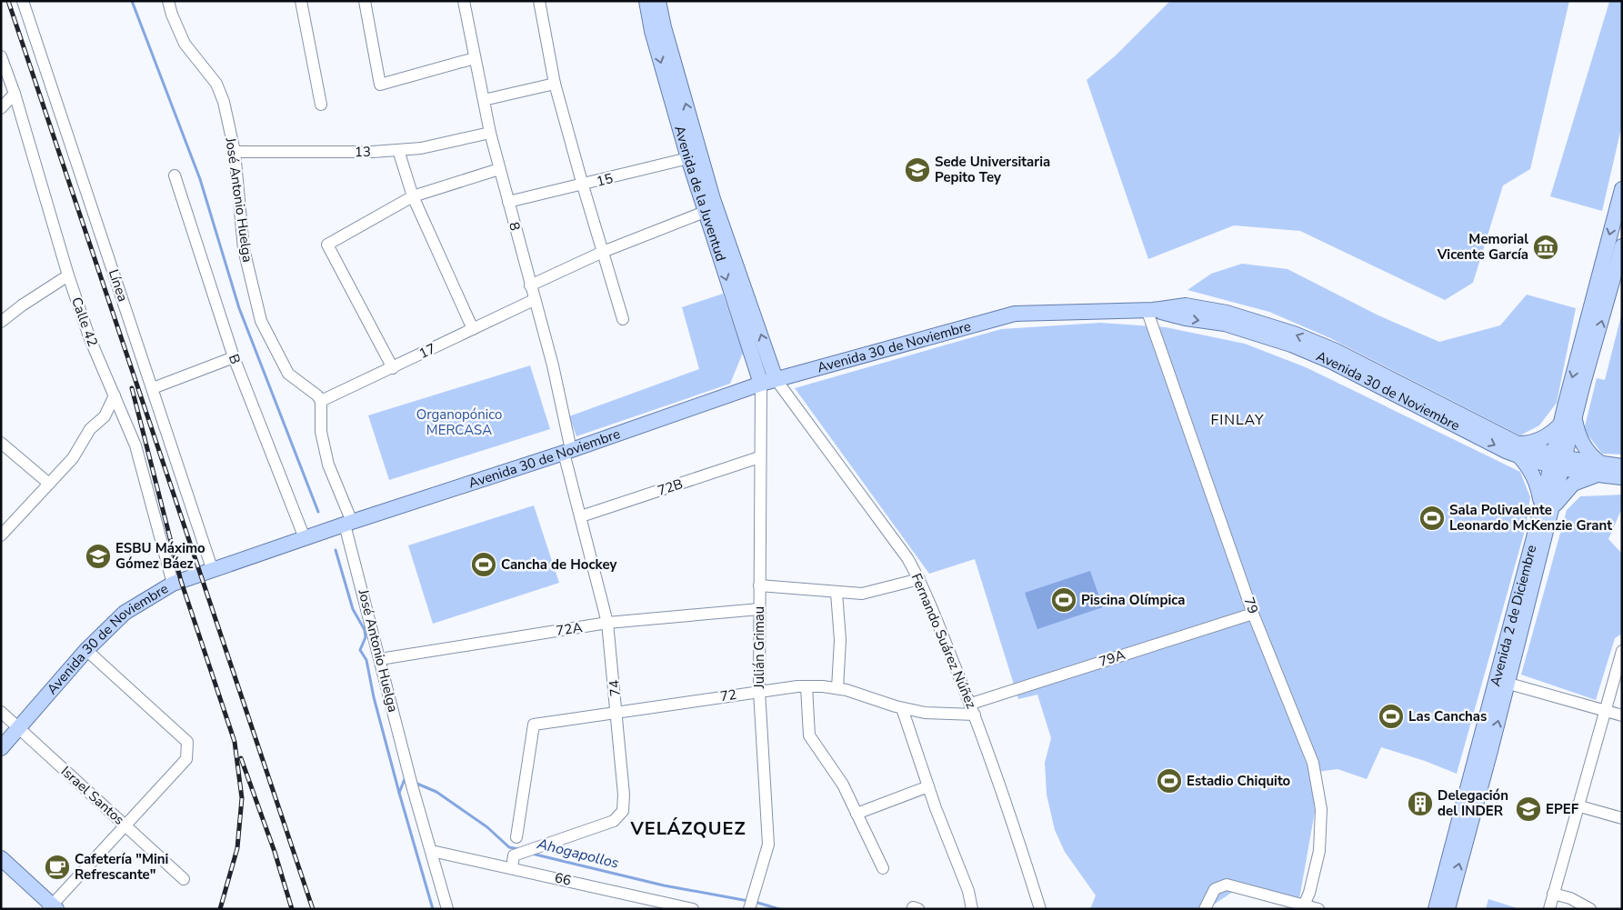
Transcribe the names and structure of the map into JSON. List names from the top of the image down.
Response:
{
  "streets": {
    "main road": ["Avenida de la Juventud", "Avenida 30 de Noviembre", "Avenida 2 de Diciembre"],
    "street": [
      "13",
      "15",
      "José Antonio Huelga",
      "8",
      "Línea",
      "Calle 42",
      "17",
      "B",
      "72B",
      "79",
      "72A",
      "Fernando Suárez Núñez",
      "Julián Grimau",
      "79A",
      "74",
      "72",
      "Israel Santos",
      "66"
    ]
  },
  "crossings": [
    ["13", "José Antonio Huelga"],
    ["13", "8"],
    ["15", "Avenida de la Juventud"],
    ["15", "8"],
    ["Avenida de la Juventud", "Avenida 30 de Noviembre"],
    ["Avenida de la Juventud", "Fernando Suárez Núñez"],
    ["Avenida de la Juventud", "Julián Grimau"],
    ["José Antonio Huelga", "Avenida 30 de Noviembre"],
    ["José Antonio Huelga", "17"],
    ["José Antonio Huelga", "72A"],
    ["José Antonio Huelga", "66"],
    ["8", "Avenida 30 de Noviembre"],
    ["8", "17"],
    ["8", "74"],
    ["Línea", "Avenida 30 de Noviembre"],
    ["Calle 42", "Avenida 30 de Noviembre"],
    ["Avenida 30 de Noviembre", "B"],
    ["Avenida 30 de Noviembre", "79"],
    ["Avenida 30 de Noviembre", "Avenida 2 de Diciembre"],
    ["Avenida 30 de Noviembre", "Fernando Suárez Núñez"],
    ["Avenida 30 de Noviembre", "Julián Grimau"],
    ["Avenida 30 de Noviembre", "74"],
    ["Avenida 30 de Noviembre", "Israel Santos"],
    ["72B", "Julián Grimau"],
    ["72B", "74"],
    ["79", "79A"],
    ["72A", "Julián Grimau"],
    ["72A", "74"],
    ["Fernando Suárez Núñez", "79A"],
    ["Fernando Suárez Núñez", "72"],
    ["Julián Grimau", "72"],
    ["79A", "72"],
    ["74", "72"],
    ["74", "66"]
  ],
  "districts": ["FINLAY", "VELÁZQUEZ"],
  "water": ["Ahogapollos"],
  "parks": ["Organopónico MERCASA"],
  "places": {
    "school or university": ["Sede Universitaria Pepito Tey", "ESBU Máximo Gómez Báez", "EPEF"],
    "museum": ["Memorial Vicente García"],
    "sports": [
      "Sala Polivalente Leonardo McKenzie Grant",
      "Cancha de Hockey",
      "Piscina Olímpica",
      "Las Canchas",
      "Estadio Chiquito"
    ],
    "building": ["Delegación del INDER"],
    "cafe": ["Cafetería \"Mini Refrescante\""]
  }
}
